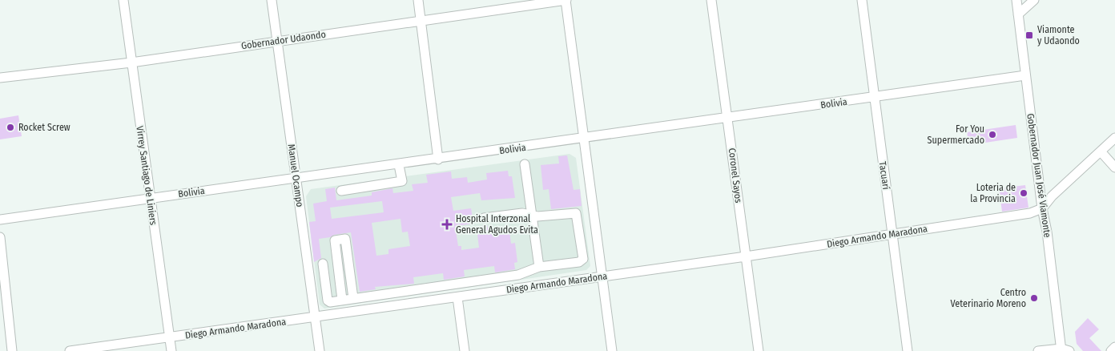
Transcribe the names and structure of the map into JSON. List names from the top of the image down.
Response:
{
  "streets": {
    "street": [
      "Gobernador Udaondo",
      "Bolivia",
      "Virrey Santiago de Liniers",
      "Manuel Ocampo",
      "Coronel Sayos",
      "Tacuarí",
      "Gobernador Juan José Viamonte",
      "Diego Armando Maradona"
    ]
  },
  "crossings": [
    ["Gobernador Udaondo", "Virrey Santiago de Liniers"],
    ["Gobernador Udaondo", "Manuel Ocampo"],
    ["Bolivia", "Virrey Santiago de Liniers"],
    ["Bolivia", "Manuel Ocampo"],
    ["Bolivia", "Coronel Sayos"],
    ["Bolivia", "Tacuarí"],
    ["Bolivia", "Gobernador Juan José Viamonte"],
    ["Virrey Santiago de Liniers", "Diego Armando Maradona"],
    ["Manuel Ocampo", "Diego Armando Maradona"],
    ["Coronel Sayos", "Diego Armando Maradona"],
    ["Tacuarí", "Diego Armando Maradona"],
    ["Gobernador Juan José Viamonte", "Diego Armando Maradona"]
  ],
  "places": {
    "transit": ["Viamonte y Udaondo"],
    "other": [
      "Rocket Screw",
      "For You Supermercado",
      "Loteria de la Provincia",
      "Centro Veterinario Moreno"
    ],
    "health": ["Hospital Interzonal General Agudos Evita"]
  }
}
